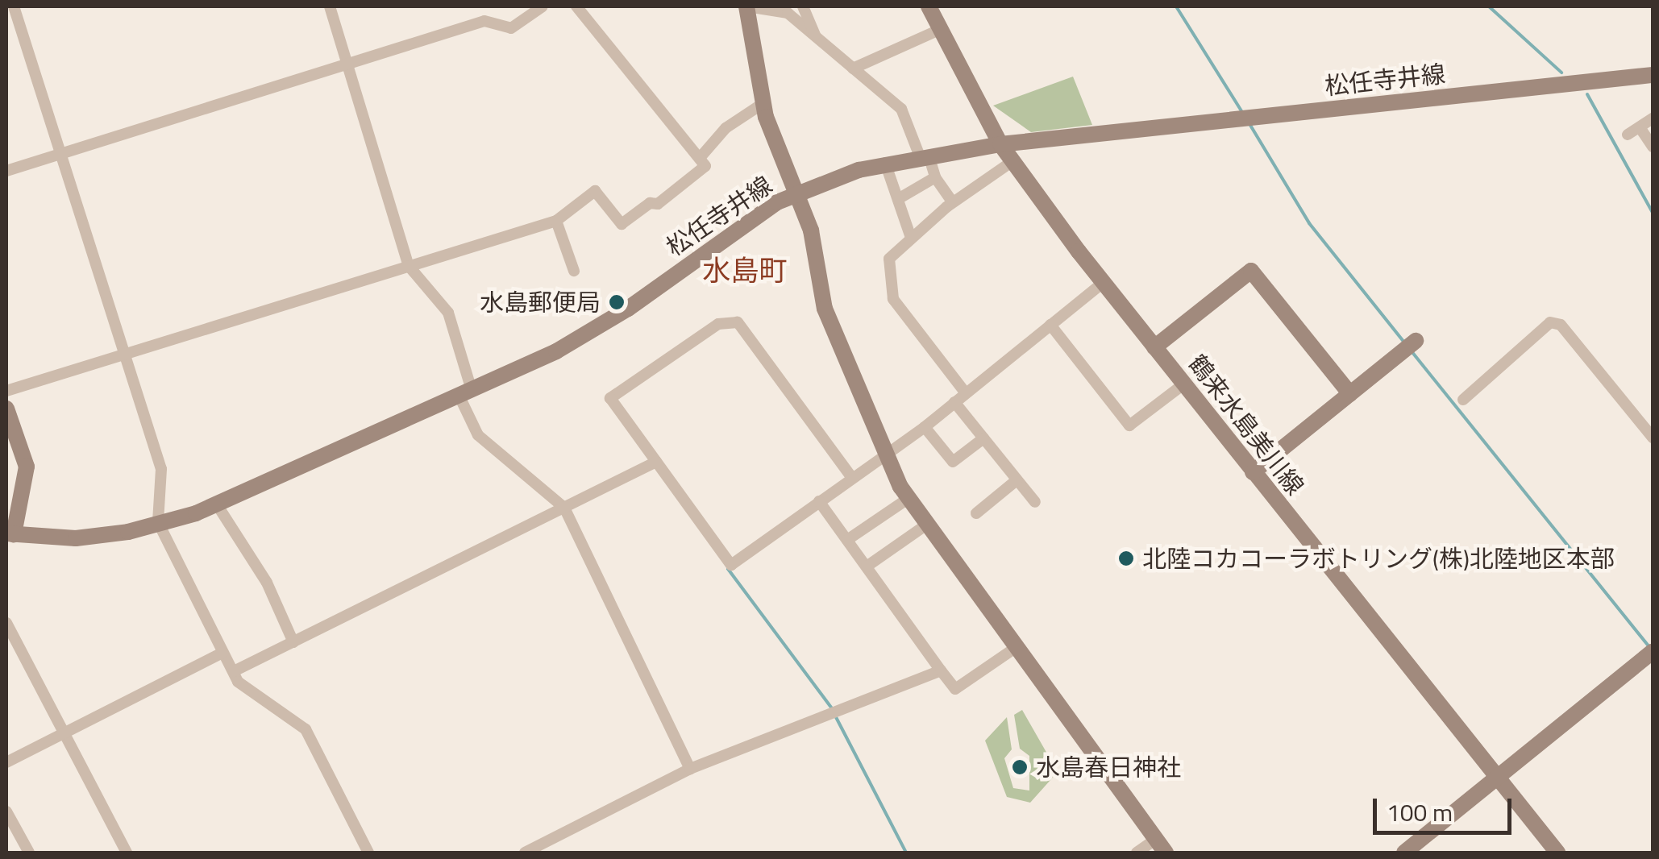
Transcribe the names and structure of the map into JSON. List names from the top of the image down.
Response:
{
  "streets": {
    "main road": ["松任寺井線", "鶴来水島美川線"]
  },
  "crossings": [
    ["松任寺井線", "鶴来水島美川線"]
  ],
  "districts": ["水島町"],
  "places": ["水島郵便局", "北陸コカコーラボトリング(株)北陸地区本部", "水島春日神社"],
  "scale_bar": "100 m"
}
